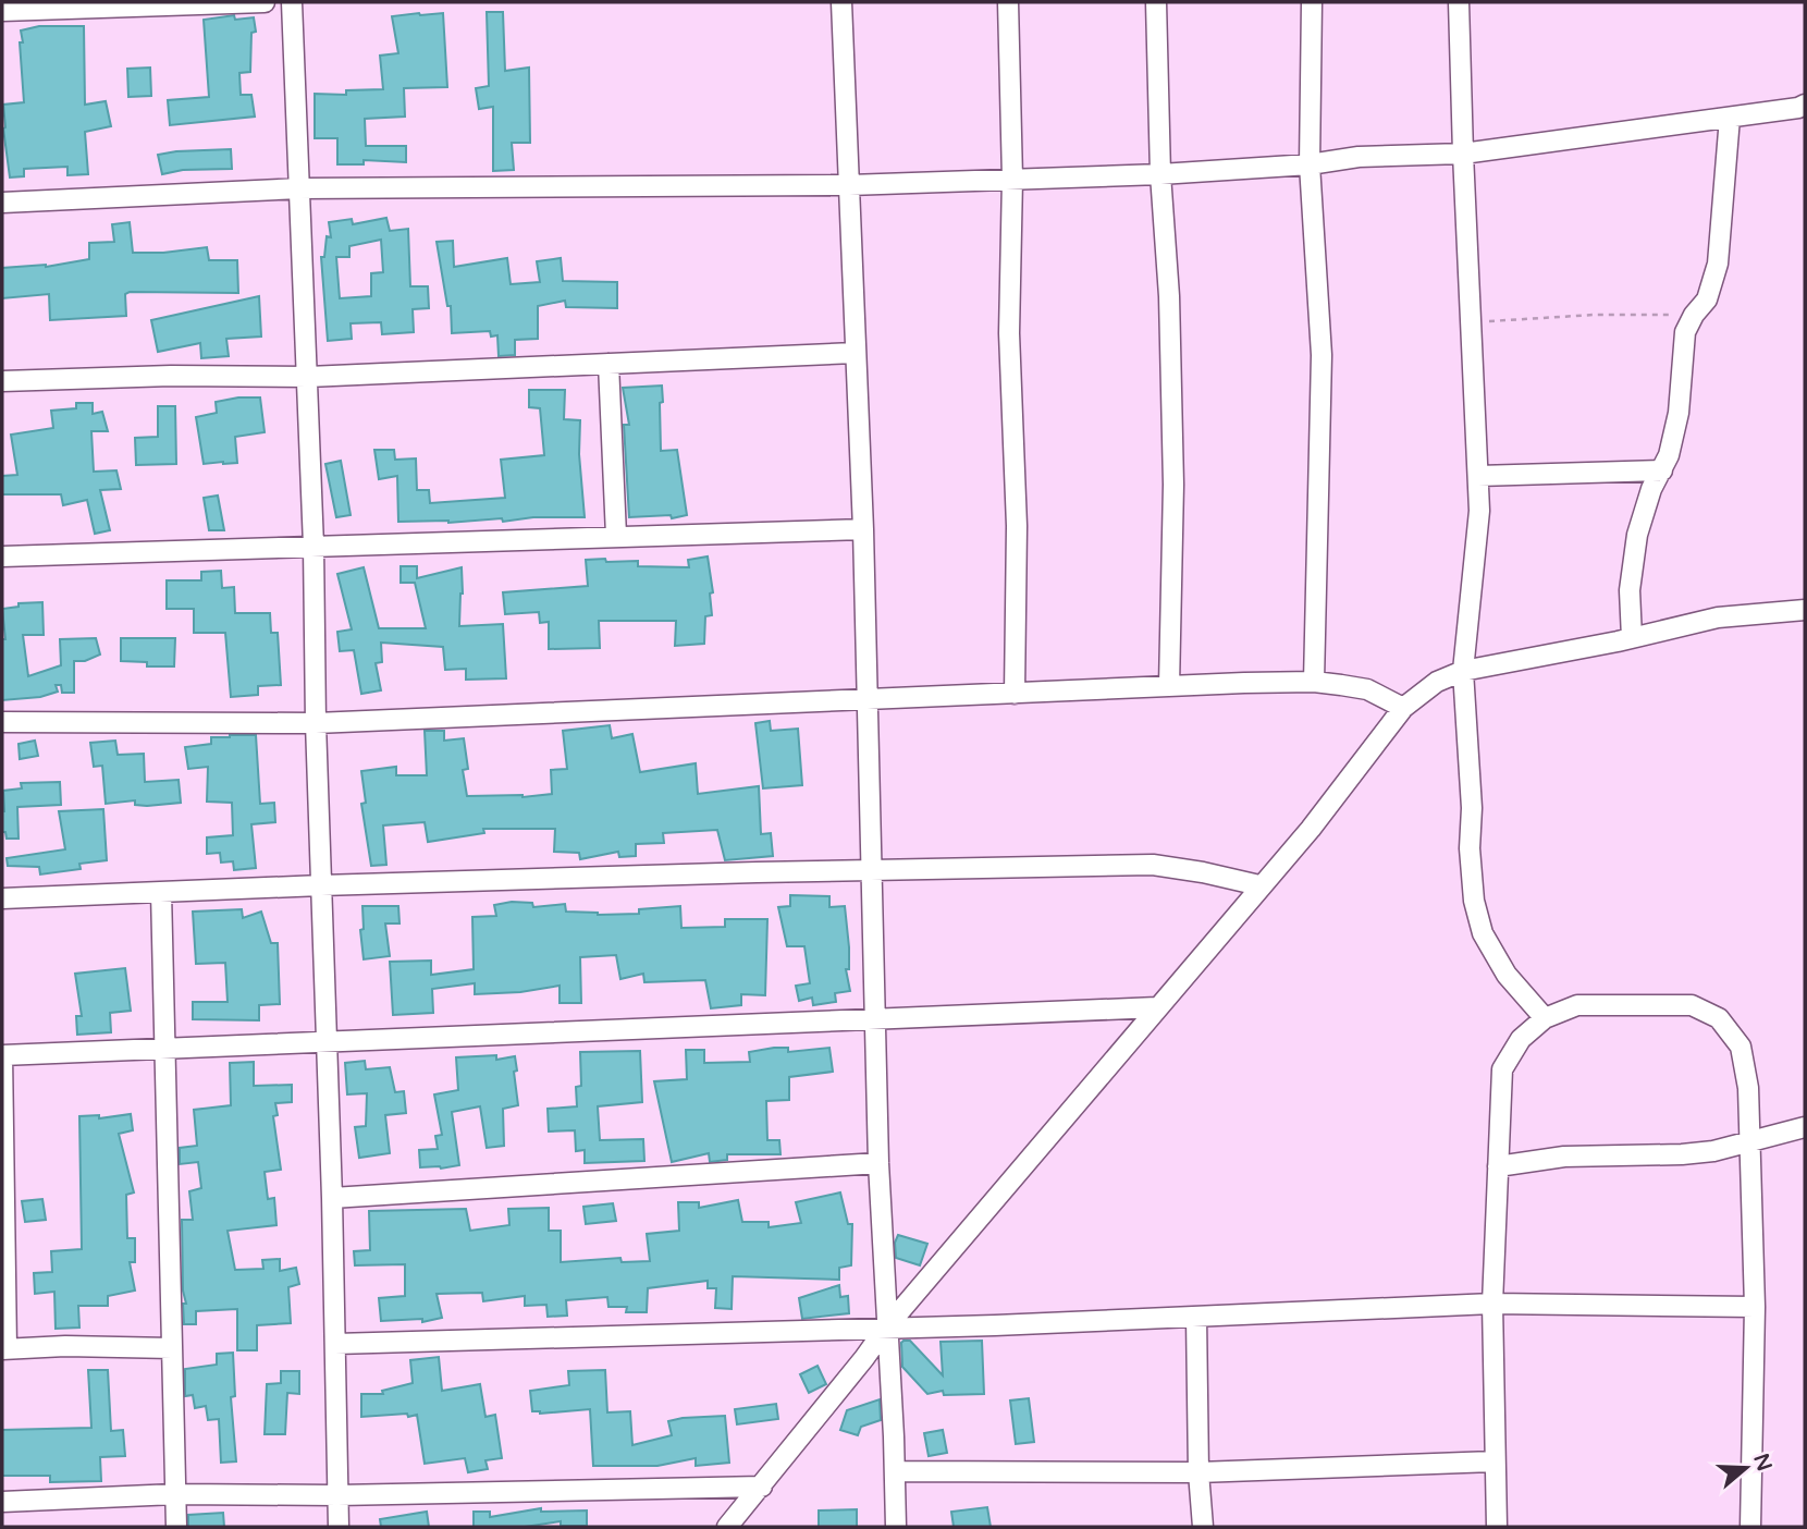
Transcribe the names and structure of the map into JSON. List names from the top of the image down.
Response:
{
  "north": "right"
}
